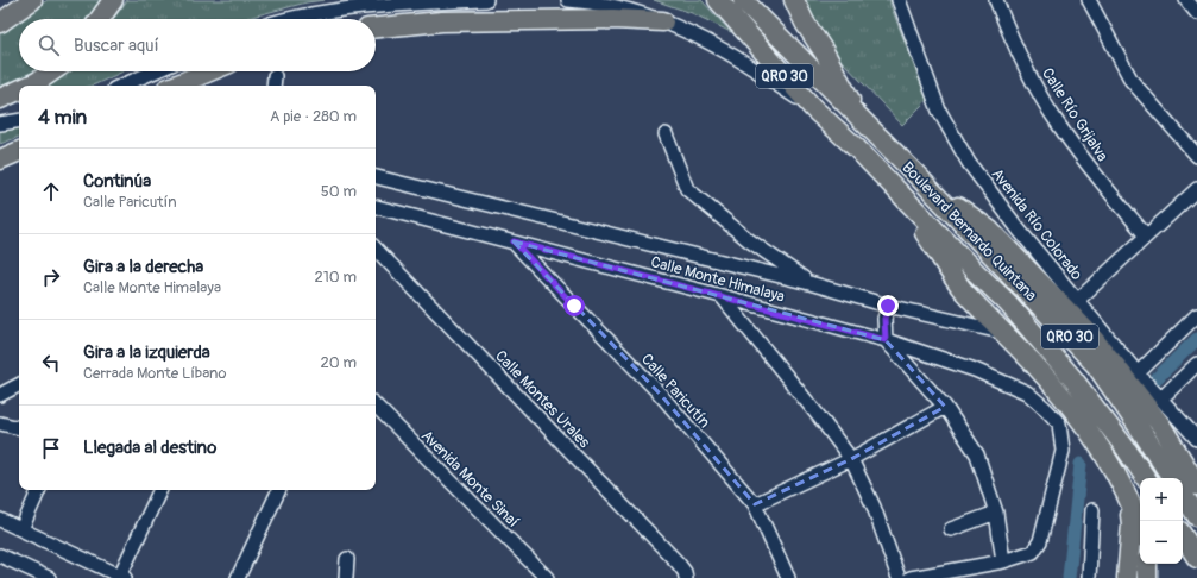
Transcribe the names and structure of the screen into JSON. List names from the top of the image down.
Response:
{
  "streets": {
    "highway": ["QRO 30", "Boulevard Bernardo Quintana"],
    "street": [
      "Calle Río Grijalva",
      "Avenida Río Colorado",
      "Calle Monte Himalaya",
      "Calle Paricutín",
      "Calle Montes Urales",
      "Avenida Monte Sinaí"
    ]
  },
  "crossings": [
    ["Calle Monte Himalaya", "Calle Paricutín"]
  ],
  "page": {
    "search": "Buscar aquí",
    "heading": ["4 min", "A pie · 280 m"],
    "list": [
      ["Continúa", "Calle Paricutín", "50 m"],
      ["Gira a la derecha", "Calle Monte Himalaya", "210 m"],
      ["Gira a la izquierda", "Cerrada Monte Líbano", "20 m"],
      "Llegada al destino"
    ],
    "map_buttons": ["+", "−"]
  }
}
